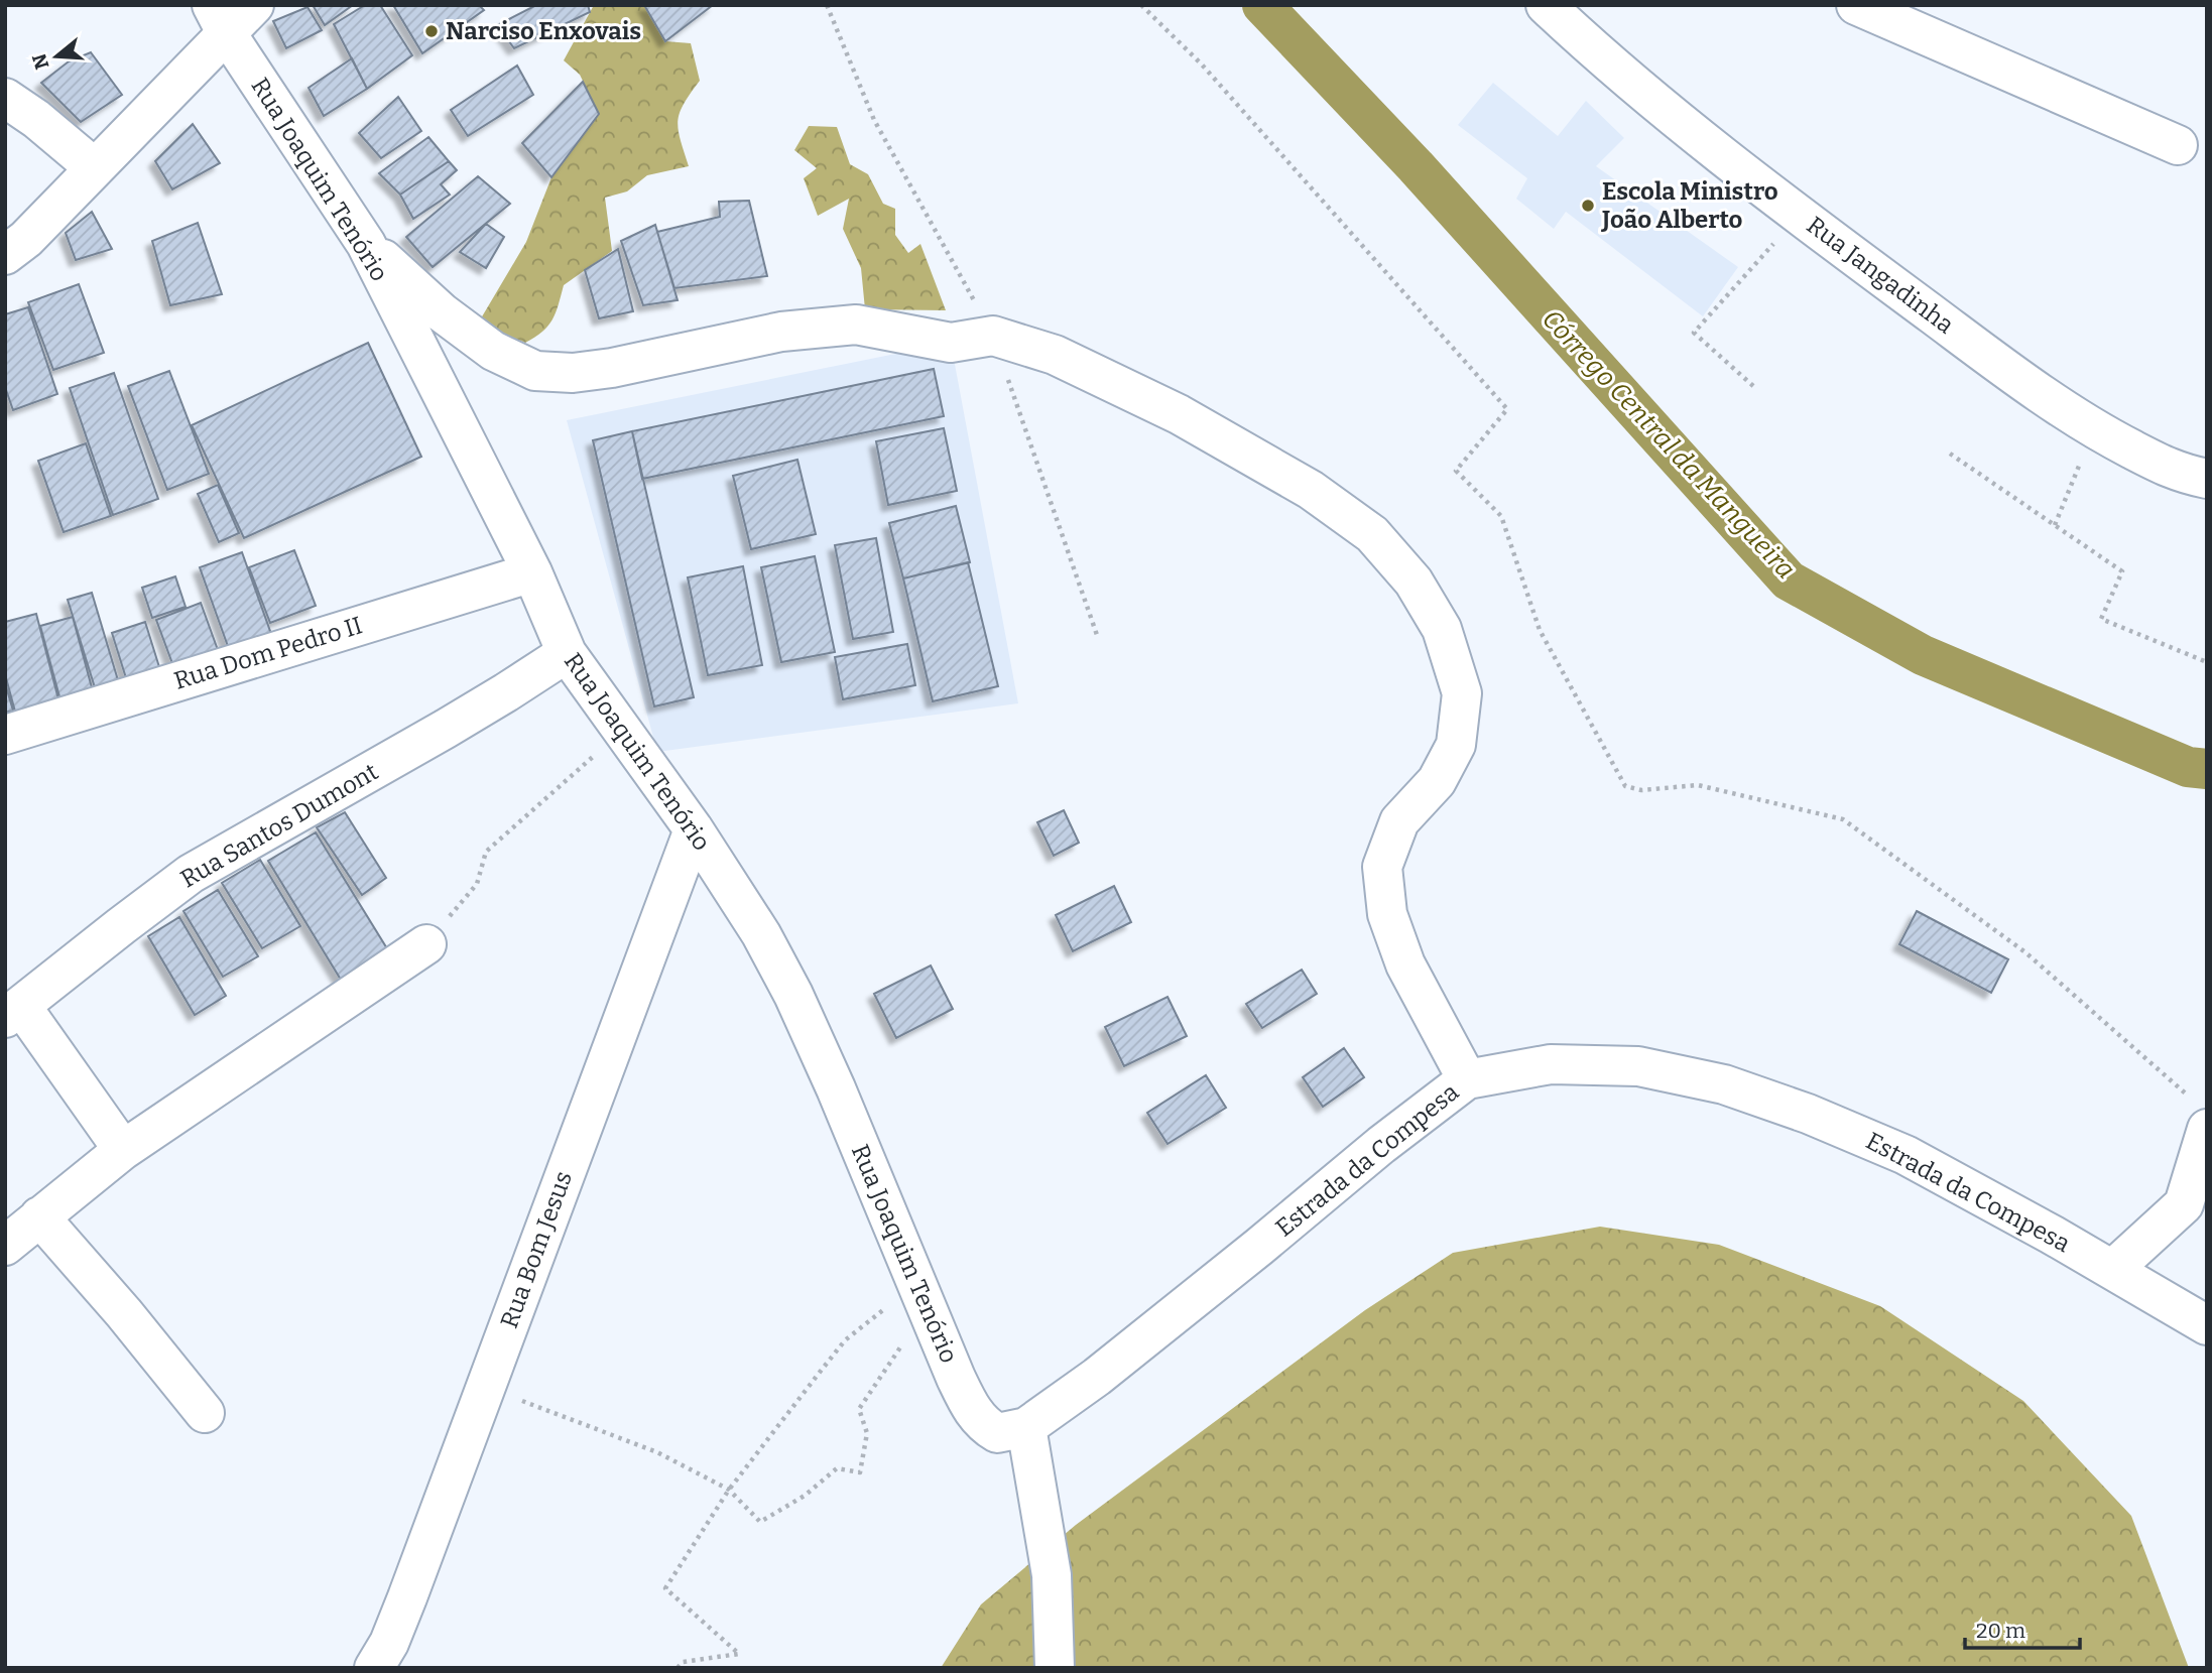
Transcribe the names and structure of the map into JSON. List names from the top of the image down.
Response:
{
  "streets": {
    "street": [
      "Rua Joaquim Tenório",
      "Rua Jangadinha",
      "Rua Dom Pedro II",
      "Rua Santos Dumont",
      "Estrada da Compesa",
      "Rua Bom Jesus"
    ]
  },
  "crossings": [
    ["Rua Joaquim Tenório", "Rua Dom Pedro II"],
    ["Rua Joaquim Tenório", "Rua Santos Dumont"],
    ["Rua Joaquim Tenório", "Estrada da Compesa"],
    ["Rua Joaquim Tenório", "Rua Bom Jesus"]
  ],
  "water": ["Córrego Central da Mangueira"],
  "places": ["Narciso Enxovais", "Escola Ministro João Alberto"],
  "scale_bar": "20 m",
  "north": "left"
}
